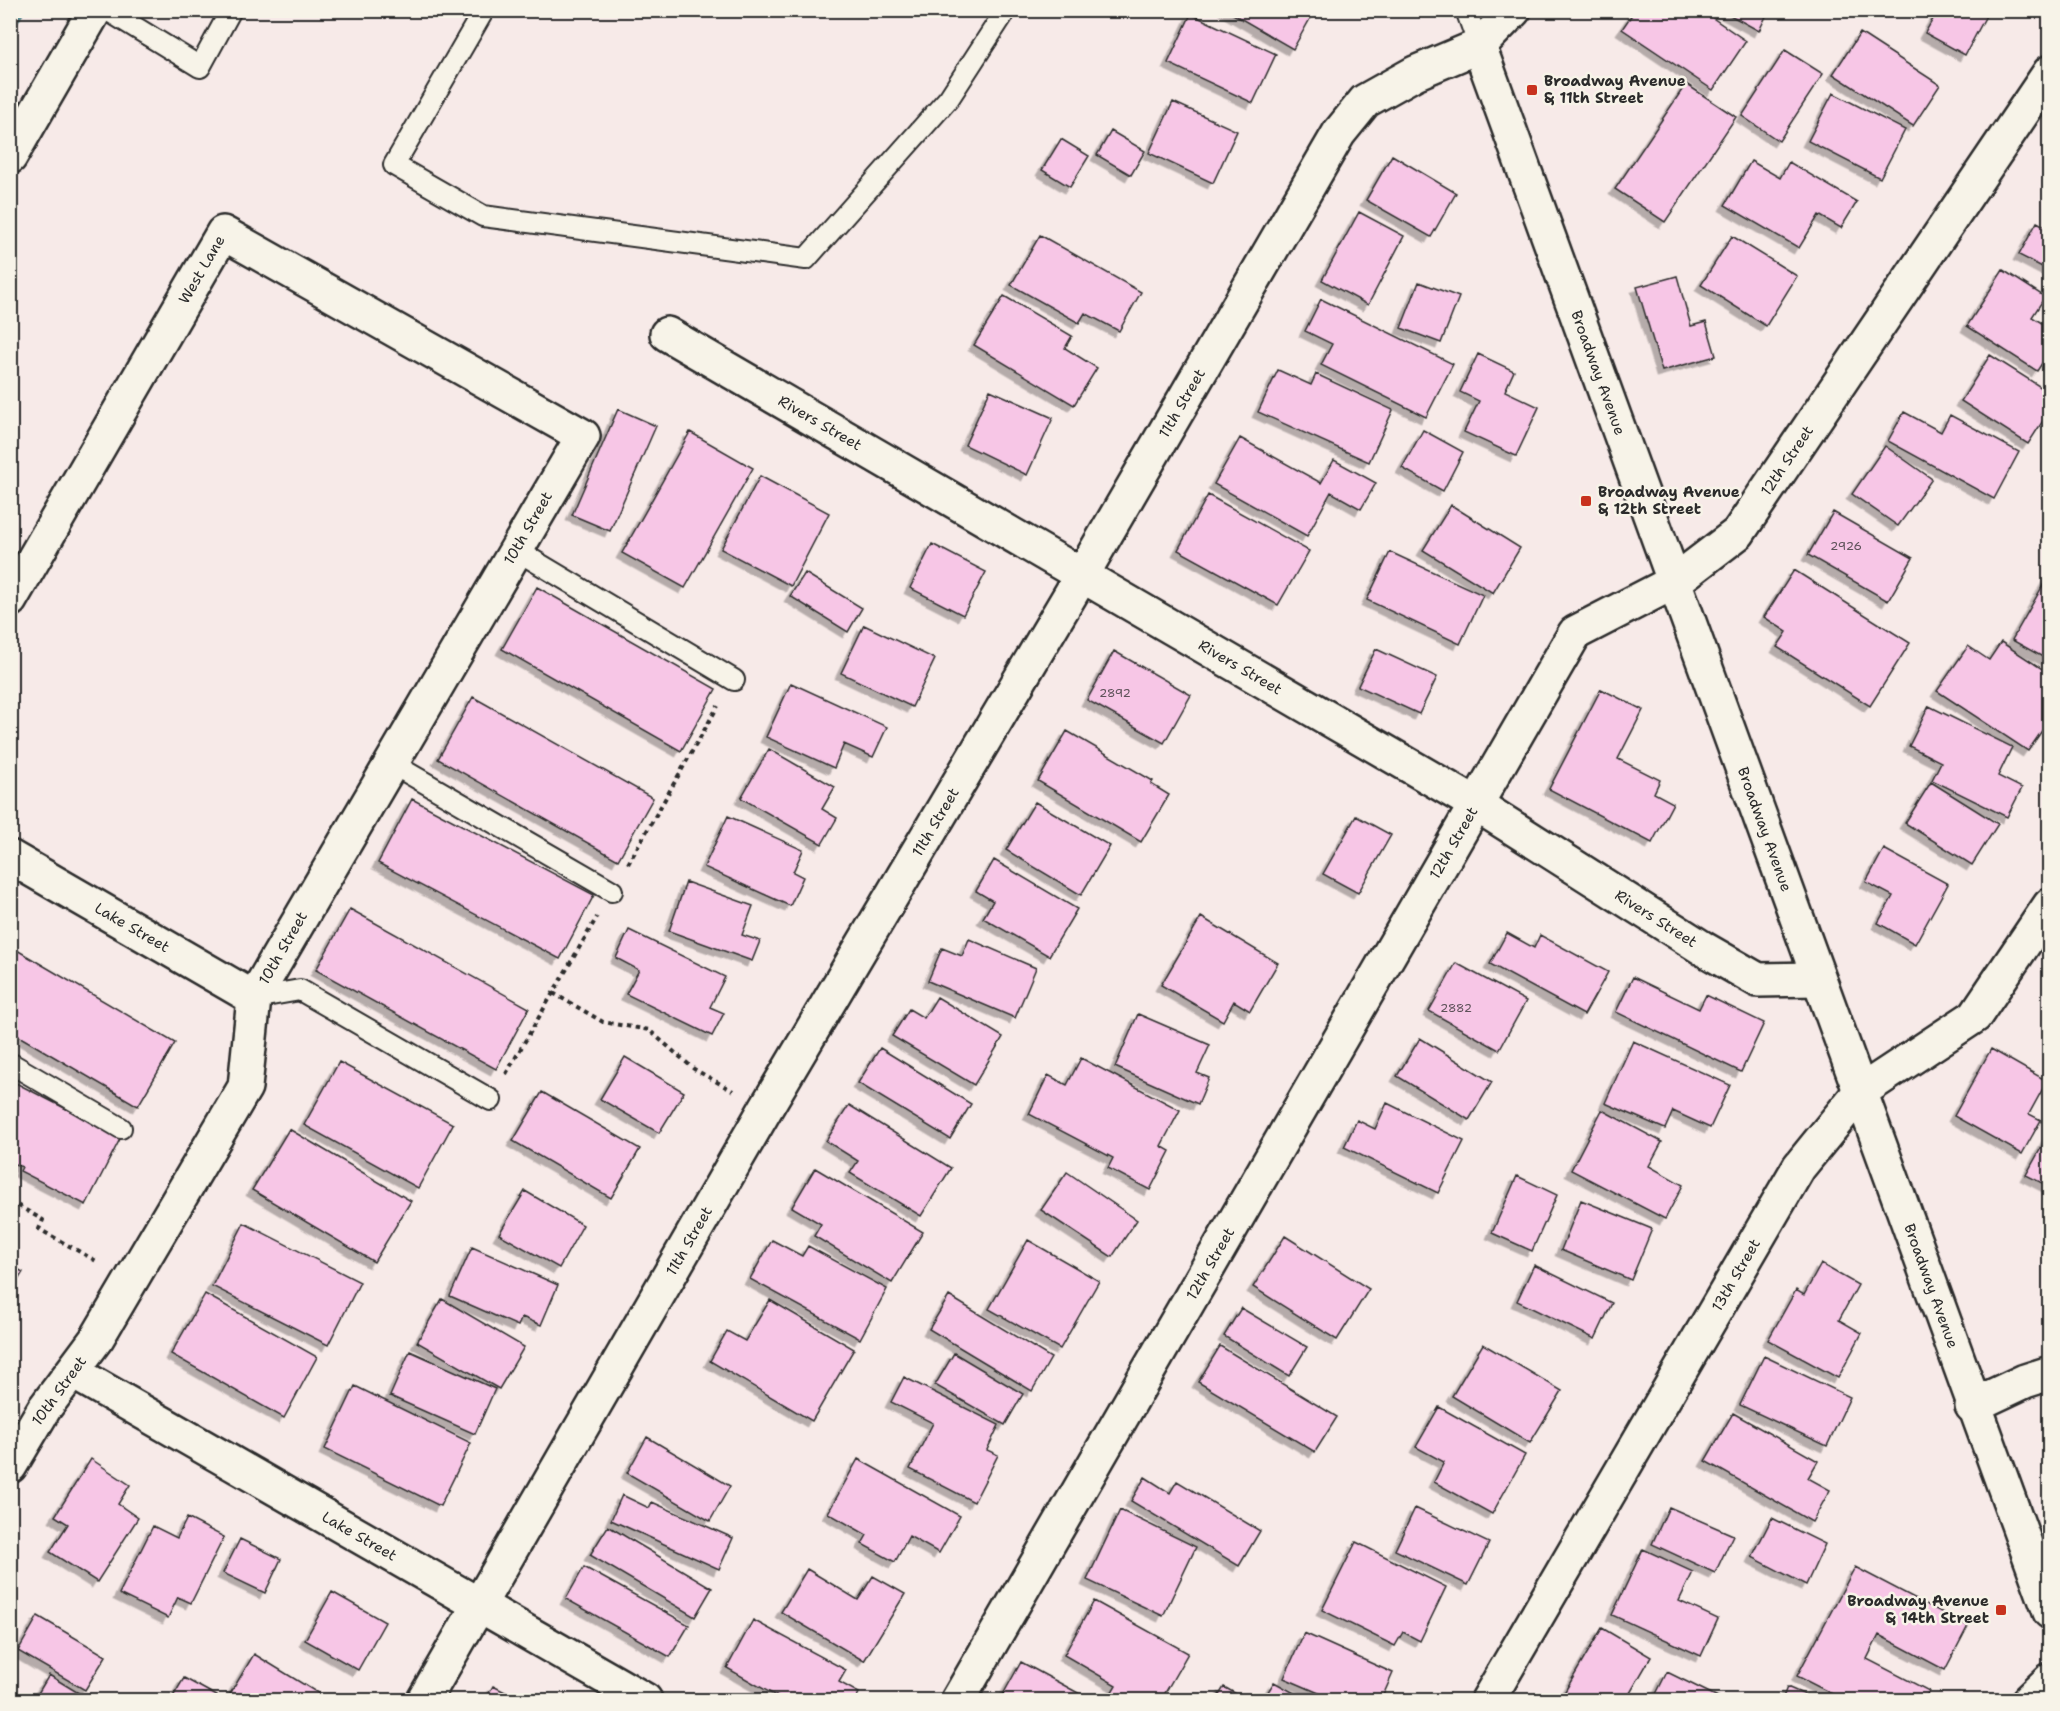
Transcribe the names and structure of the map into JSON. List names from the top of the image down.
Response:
{
  "streets": {
    "street": [
      "West Lane",
      "Broadway Avenue",
      "11th Street",
      "Rivers Street",
      "12th Street",
      "10th Street",
      "Lake Street",
      "13th Street"
    ]
  },
  "crossings": [
    ["West Lane", "10th Street"],
    ["Broadway Avenue", "11th Street"],
    ["Broadway Avenue", "Rivers Street"],
    ["Broadway Avenue", "12th Street"],
    ["Broadway Avenue", "13th Street"],
    ["11th Street", "Rivers Street"],
    ["11th Street", "Lake Street"],
    ["Rivers Street", "12th Street"],
    ["10th Street", "Lake Street"]
  ],
  "places": {
    "transit": ["Broadway Avenue & 11th Street", "Broadway Avenue & 12th Street", "Broadway Avenue & 14th Street"]
  },
  "house_numbers": ["2926", "2892", "2882"]
}
